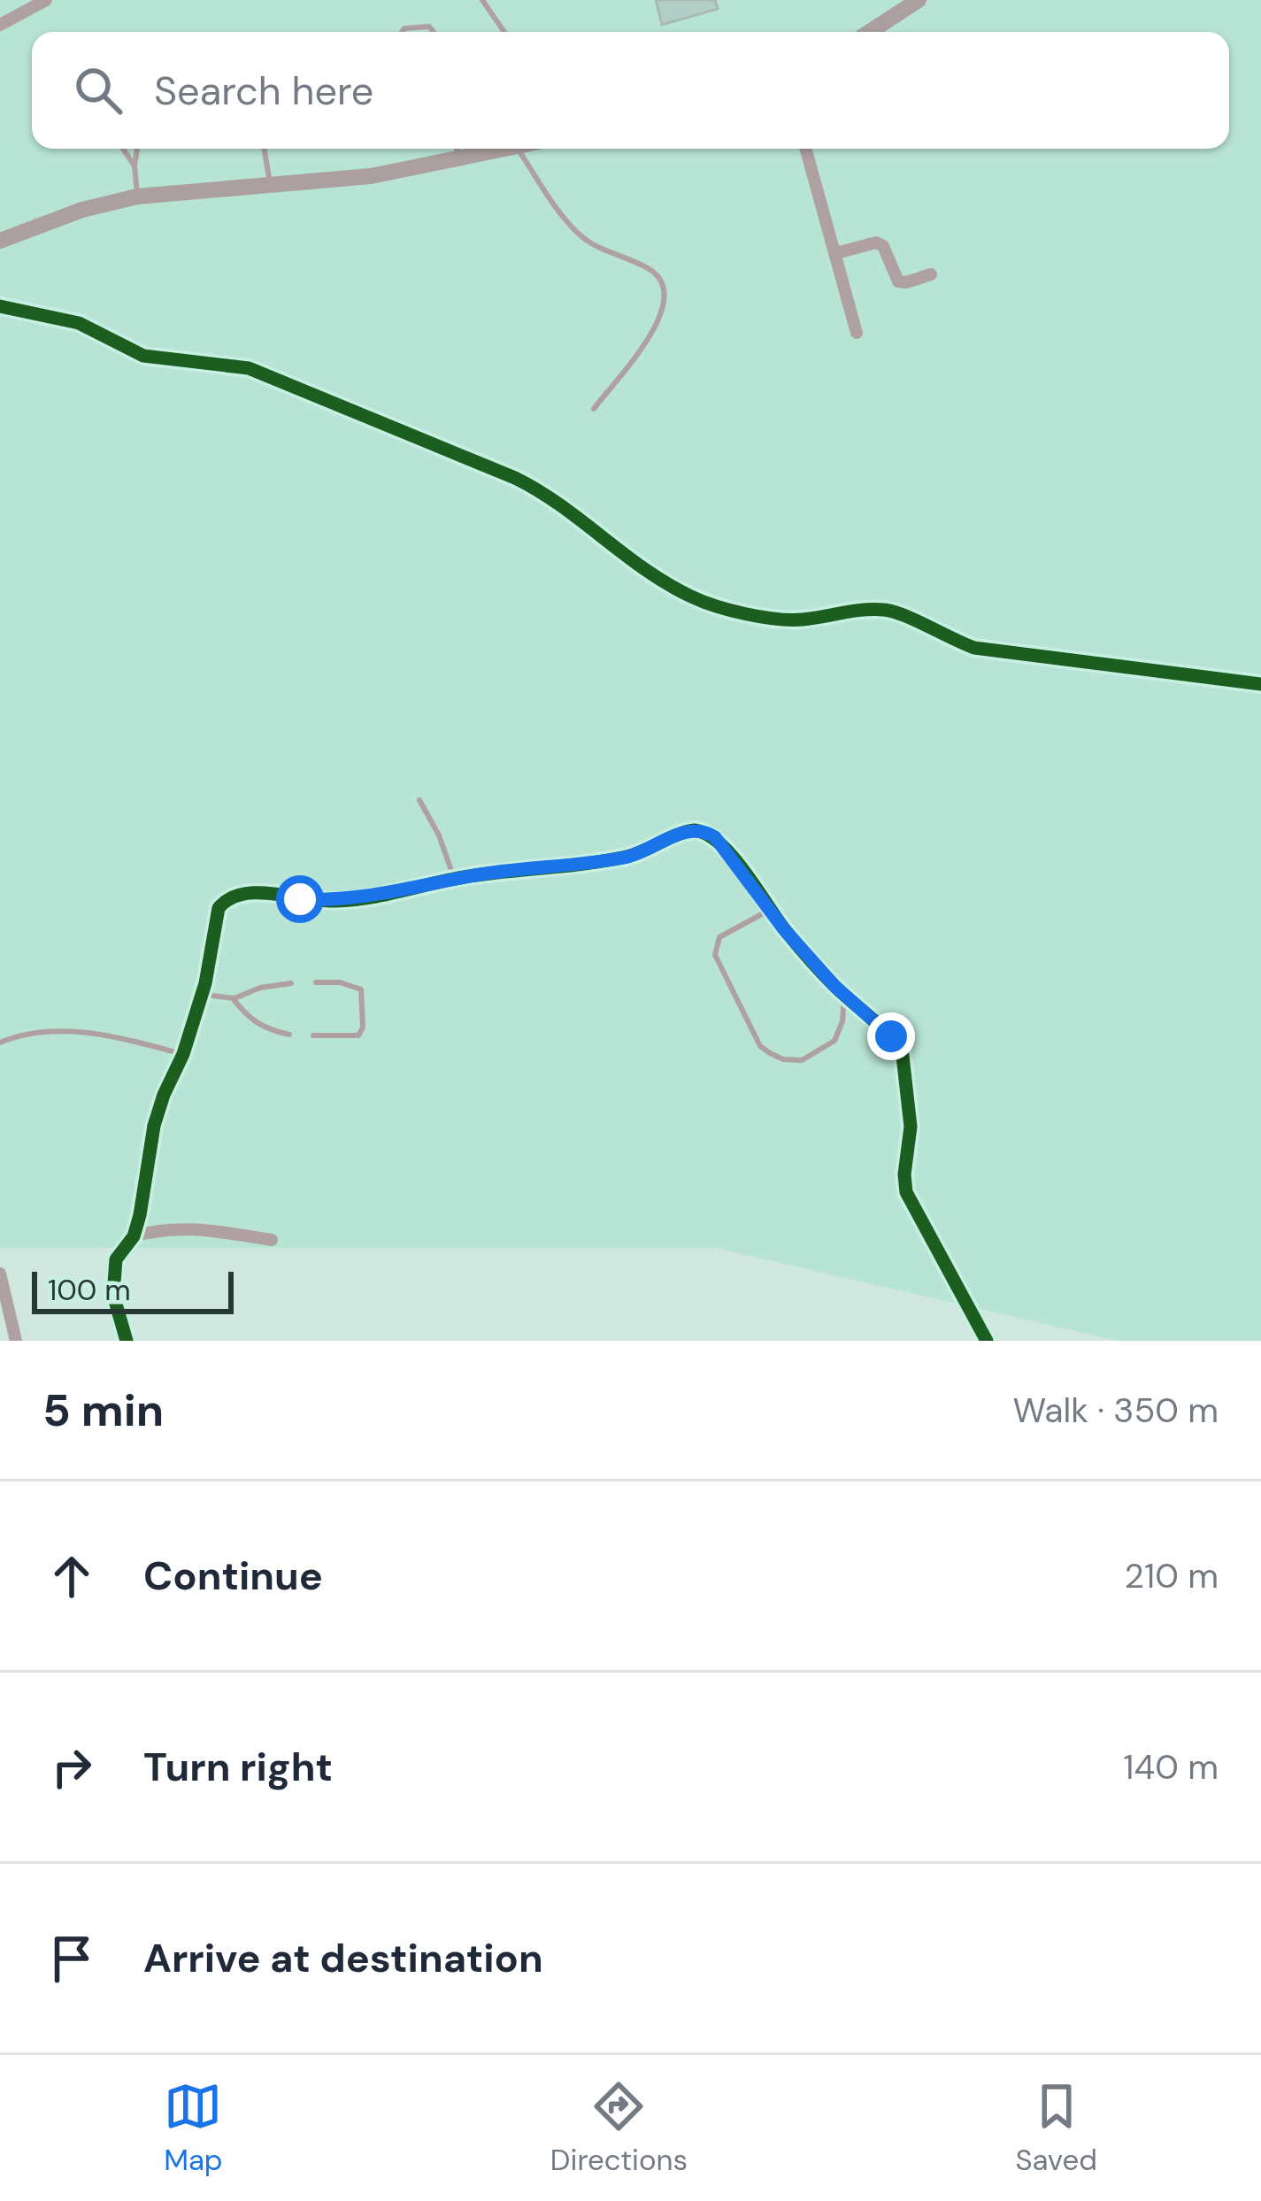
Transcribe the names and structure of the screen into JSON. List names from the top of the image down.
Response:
{
  "scale_bar": "100 m",
  "page": {
    "search": "Search here",
    "scale": "100 m",
    "heading": ["5 min", "Walk · 350 m"],
    "list": [
      ["Continue", "210 m"],
      ["Turn right", "140 m"],
      "Arrive at destination"
    ],
    "nav": ["Map", "Directions", "Saved"]
  }
}
